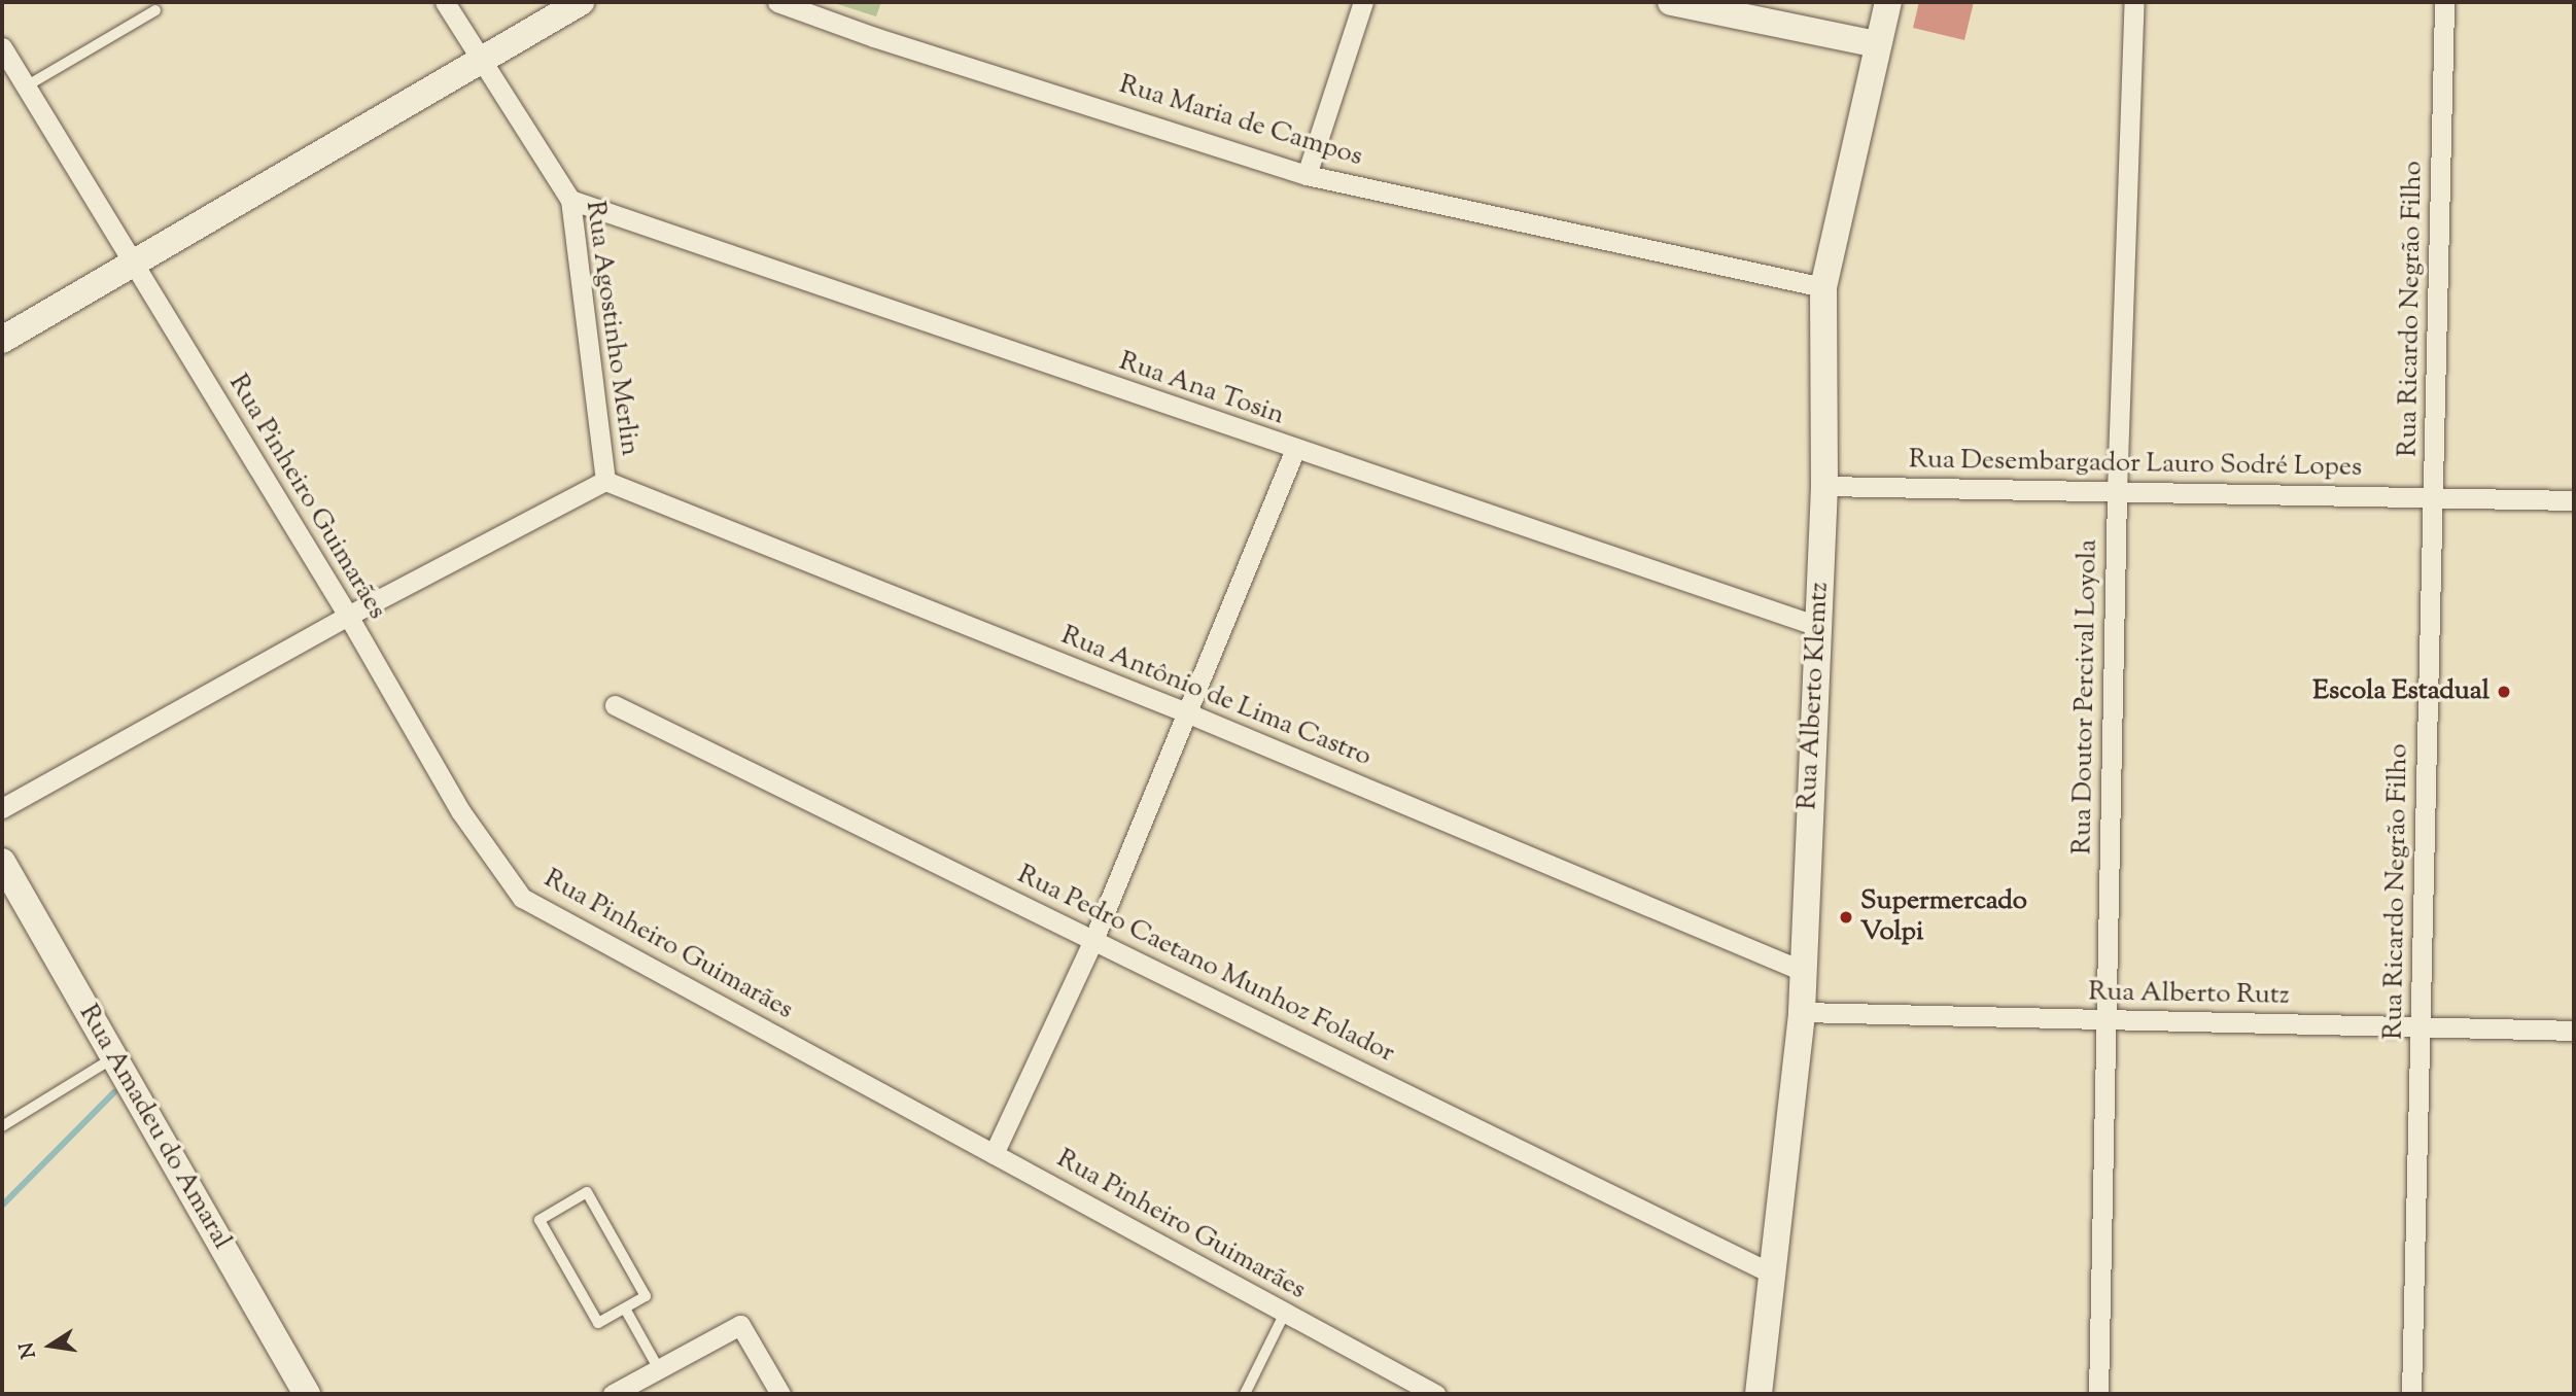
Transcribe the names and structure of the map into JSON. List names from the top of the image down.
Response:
{
  "streets": {
    "street": [
      "Rua Maria de Campos",
      "Rua Ricardo Negrão Filho",
      "Rua Agostinho Merlin",
      "Rua Ana Tosin",
      "Rua Desembargador Lauro Sodré Lopes",
      "Rua Pinheiro Guimarães",
      "Rua Alberto Klemtz",
      "Rua Antônio de Lima Castro",
      "Rua Doutor Percival Loyola",
      "Rua Pedro Caetano Munhoz Folador",
      "Rua Alberto Rutz",
      "Rua Amadeu do Amaral"
    ]
  },
  "crossings": [
    ["Rua Maria de Campos", "Rua Alberto Klemtz"],
    ["Rua Ricardo Negrão Filho", "Rua Desembargador Lauro Sodré Lopes"],
    ["Rua Ricardo Negrão Filho", "Rua Alberto Rutz"],
    ["Rua Agostinho Merlin", "Rua Ana Tosin"],
    ["Rua Agostinho Merlin", "Rua Antônio de Lima Castro"],
    ["Rua Ana Tosin", "Rua Alberto Klemtz"],
    ["Rua Desembargador Lauro Sodré Lopes", "Rua Alberto Klemtz"],
    ["Rua Desembargador Lauro Sodré Lopes", "Rua Doutor Percival Loyola"],
    ["Rua Alberto Klemtz", "Rua Antônio de Lima Castro"],
    ["Rua Alberto Klemtz", "Rua Pedro Caetano Munhoz Folador"],
    ["Rua Alberto Klemtz", "Rua Alberto Rutz"],
    ["Rua Doutor Percival Loyola", "Rua Alberto Rutz"]
  ],
  "places": ["Escola Estadual", "Supermercado Volpi"],
  "north": "left"
}
